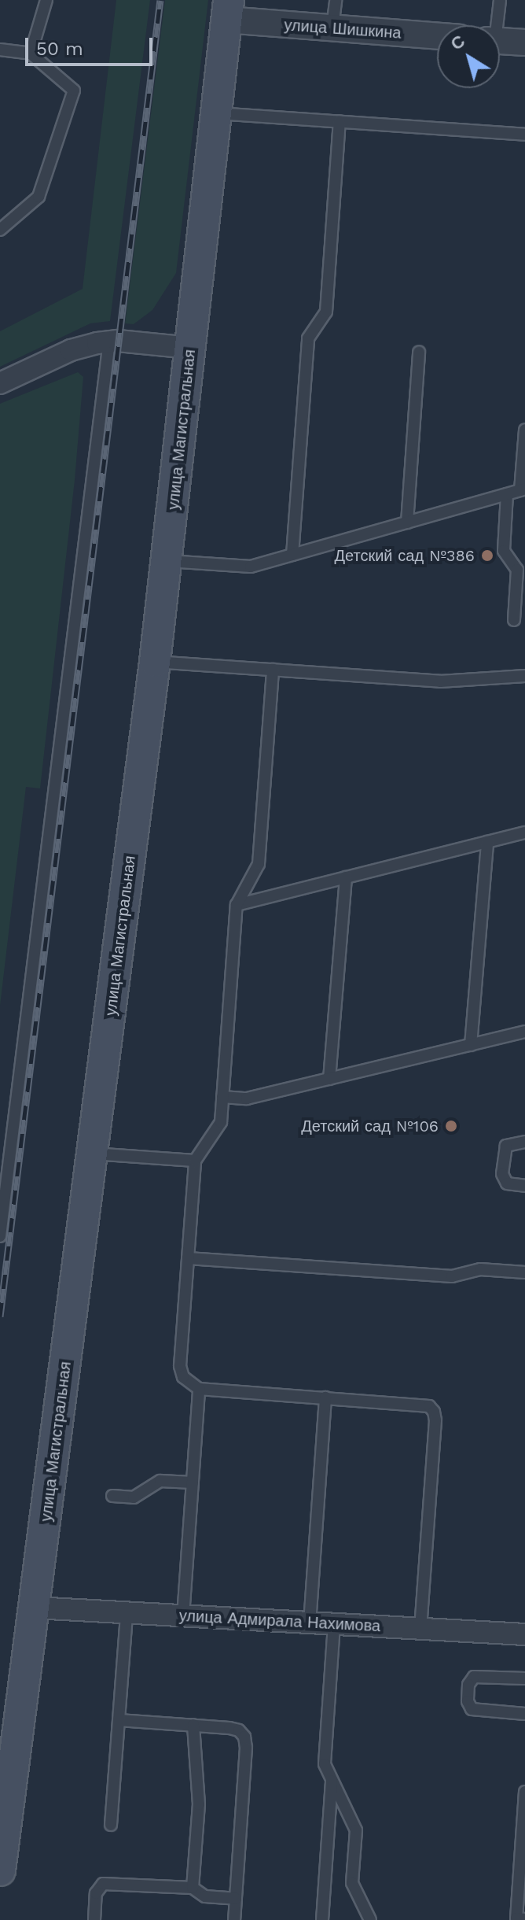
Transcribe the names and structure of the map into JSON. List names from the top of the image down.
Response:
{
  "streets": {
    "main road": ["улица Магистральная"],
    "street": ["улица Шишкина", "улица Адмирала Нахимова"]
  },
  "crossings": [
    ["улица Шишкина", "улица Магистральная"],
    ["улица Магистральная", "улица Адмирала Нахимова"]
  ],
  "places": ["Детский сад №386", "Детский сад №106"],
  "scale_bar": "50 m",
  "north": "top left"
}
